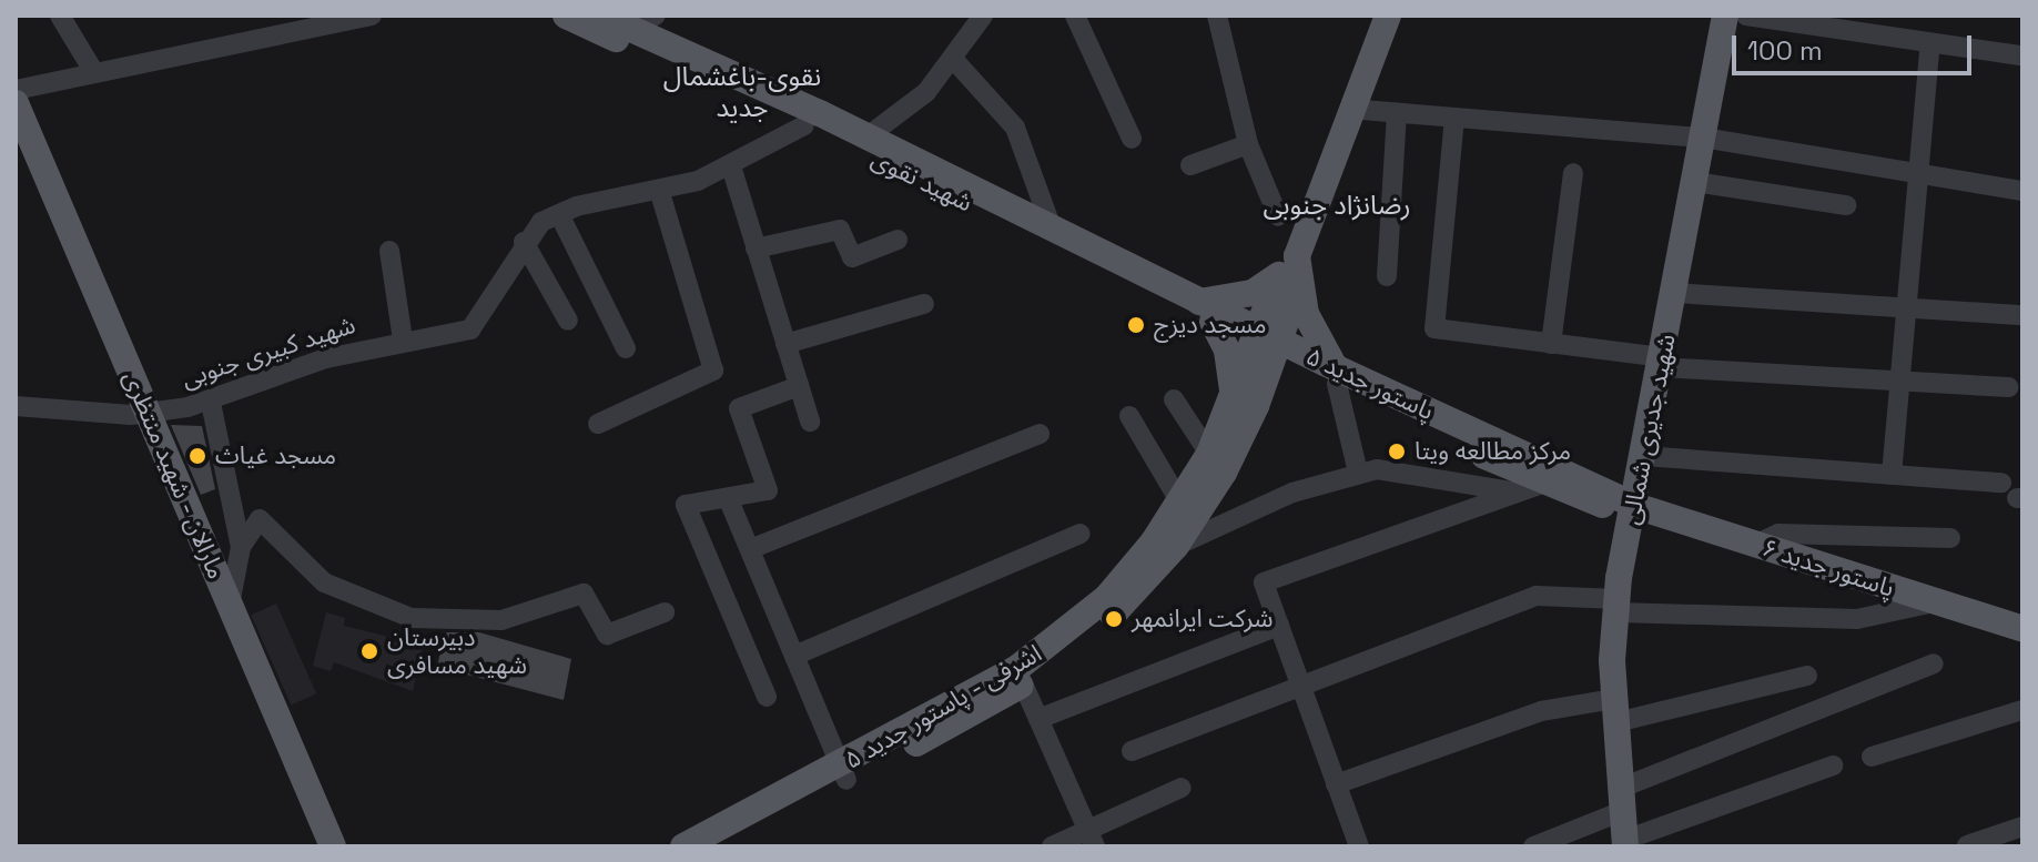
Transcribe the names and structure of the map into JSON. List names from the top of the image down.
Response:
{
  "streets": {
    "main road": [
      "شهید نقوی",
      "پاستور جدید ۵",
      "شهید جدیری شمالی",
      "مارالان - شهید منتظری",
      "پاستور جدید ۶",
      "اشرفی - پاستور جدید ۵"
    ],
    "street": ["شهید کبیری جنوبی"]
  },
  "crossings": [
    ["شهید نقوی", "شهید کبیری جنوبی"],
    ["شهید نقوی", "پاستور جدید ۵"],
    ["شهید نقوی", "اشرفی - پاستور جدید ۵"],
    ["شهید کبیری جنوبی", "مارالان - شهید منتظری"],
    ["پاستور جدید ۵", "شهید جدیری شمالی"],
    ["پاستور جدید ۵", "پاستور جدید ۶"],
    ["پاستور جدید ۵", "اشرفی - پاستور جدید ۵"],
    ["شهید جدیری شمالی", "پاستور جدید ۶"]
  ],
  "districts": ["نقوی-باغشمال جدید", "رضانژاد جنوبی"],
  "places": [
    "مسجد دیزج",
    "مرکز مطالعه ویتا",
    "مسجد غیاث",
    "شرکت ایرانمهر",
    "دبیرستان شهید مسافری"
  ],
  "scale_bar": "100 m"
}
